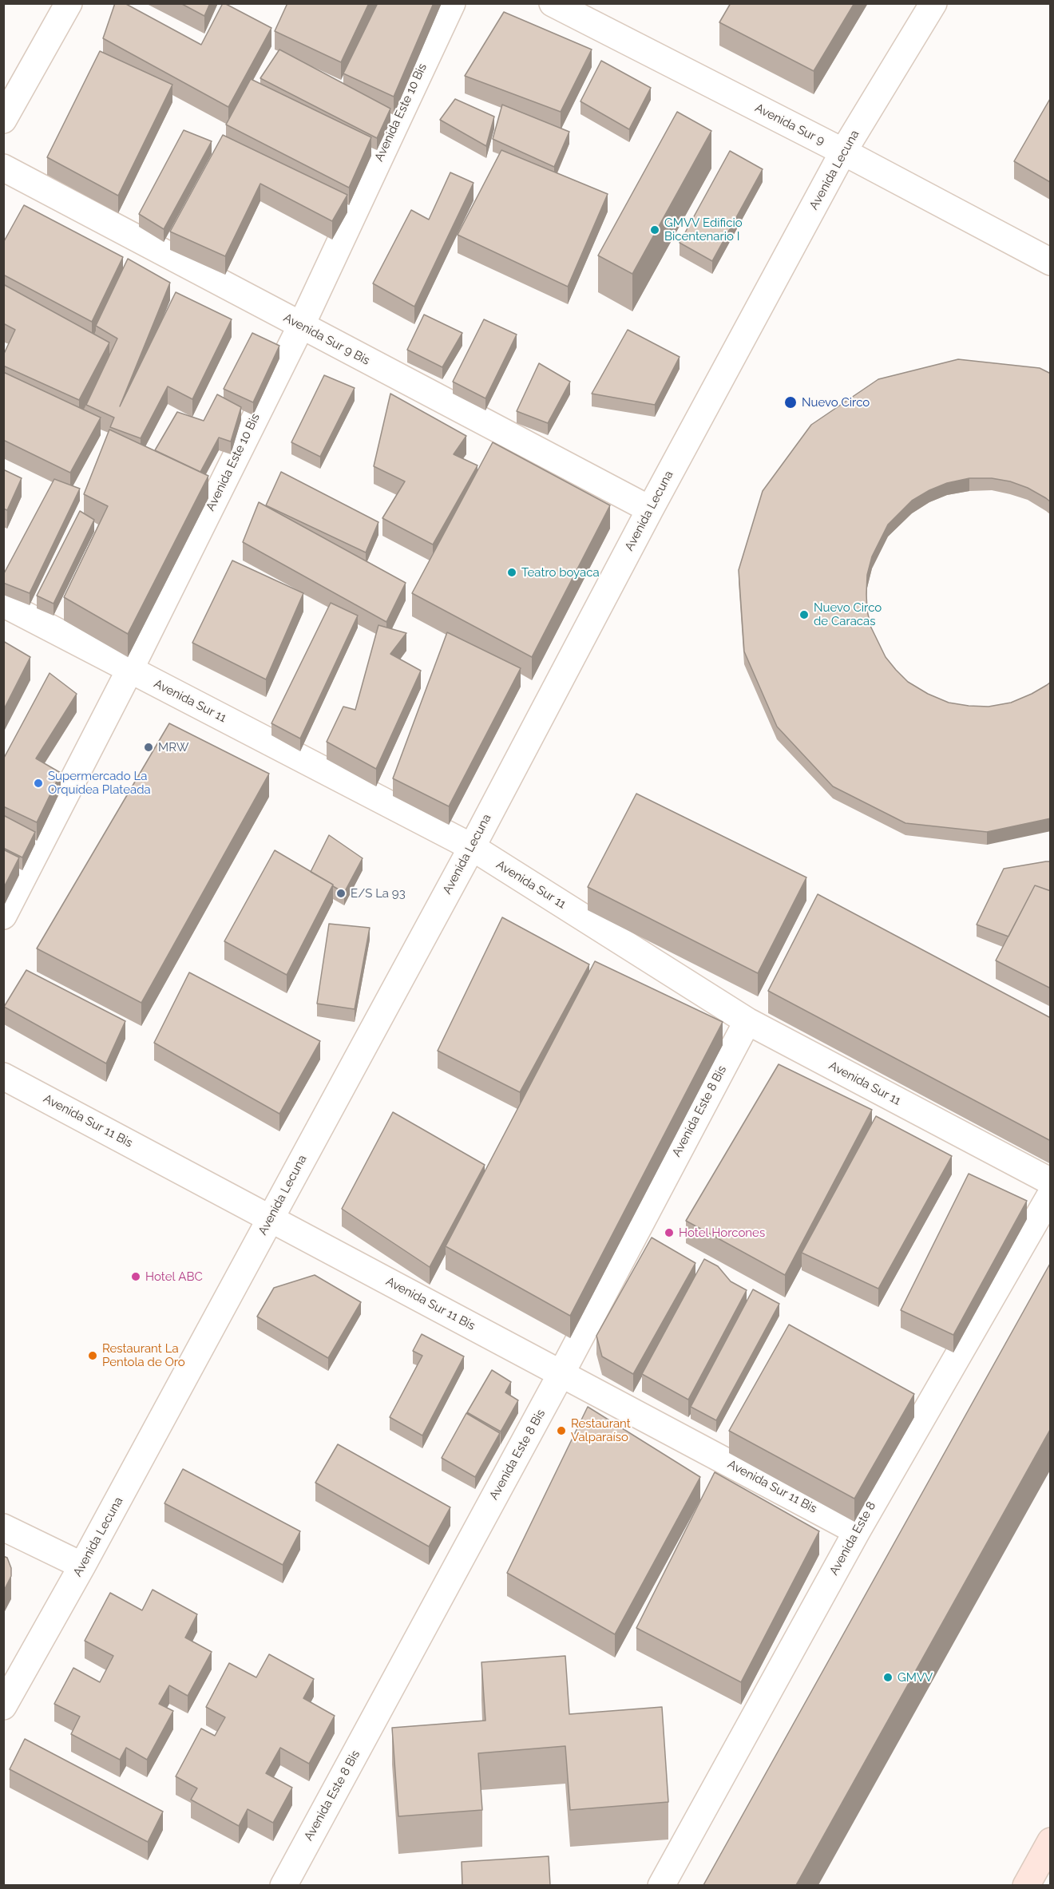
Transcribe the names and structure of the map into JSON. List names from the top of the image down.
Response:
{
  "streets": {
    "street": [
      "Avenida Este 10 Bis",
      "Avenida Sur 9",
      "Avenida Lecuna",
      "Avenida Sur 9 Bis",
      "Avenida Sur 11",
      "Avenida Este 8 Bis",
      "Avenida Sur 11 Bis",
      "Avenida Este 8"
    ]
  },
  "crossings": [
    ["Avenida Este 10 Bis", "Avenida Sur 9 Bis"],
    ["Avenida Este 10 Bis", "Avenida Sur 11"],
    ["Avenida Sur 9", "Avenida Lecuna"],
    ["Avenida Lecuna", "Avenida Sur 9 Bis"],
    ["Avenida Lecuna", "Avenida Sur 11"],
    ["Avenida Lecuna", "Avenida Sur 11 Bis"],
    ["Avenida Sur 11", "Avenida Este 8 Bis"],
    ["Avenida Este 8 Bis", "Avenida Sur 11 Bis"],
    ["Avenida Sur 11 Bis", "Avenida Este 8"]
  ],
  "places": [
    "GMVV Edificio Bicentenario I",
    "Nuevo Circo",
    "Teatro boyaca",
    "Nuevo Circo de Caracas",
    "MRW",
    "Supermercado La Orquídea Plateada",
    "E/S La 93",
    "Hotel Horcones",
    "Hotel ABC",
    "Restaurant La Pentola de Oro",
    "Restaurant Valparaíso",
    "GMVV"
  ]
}
